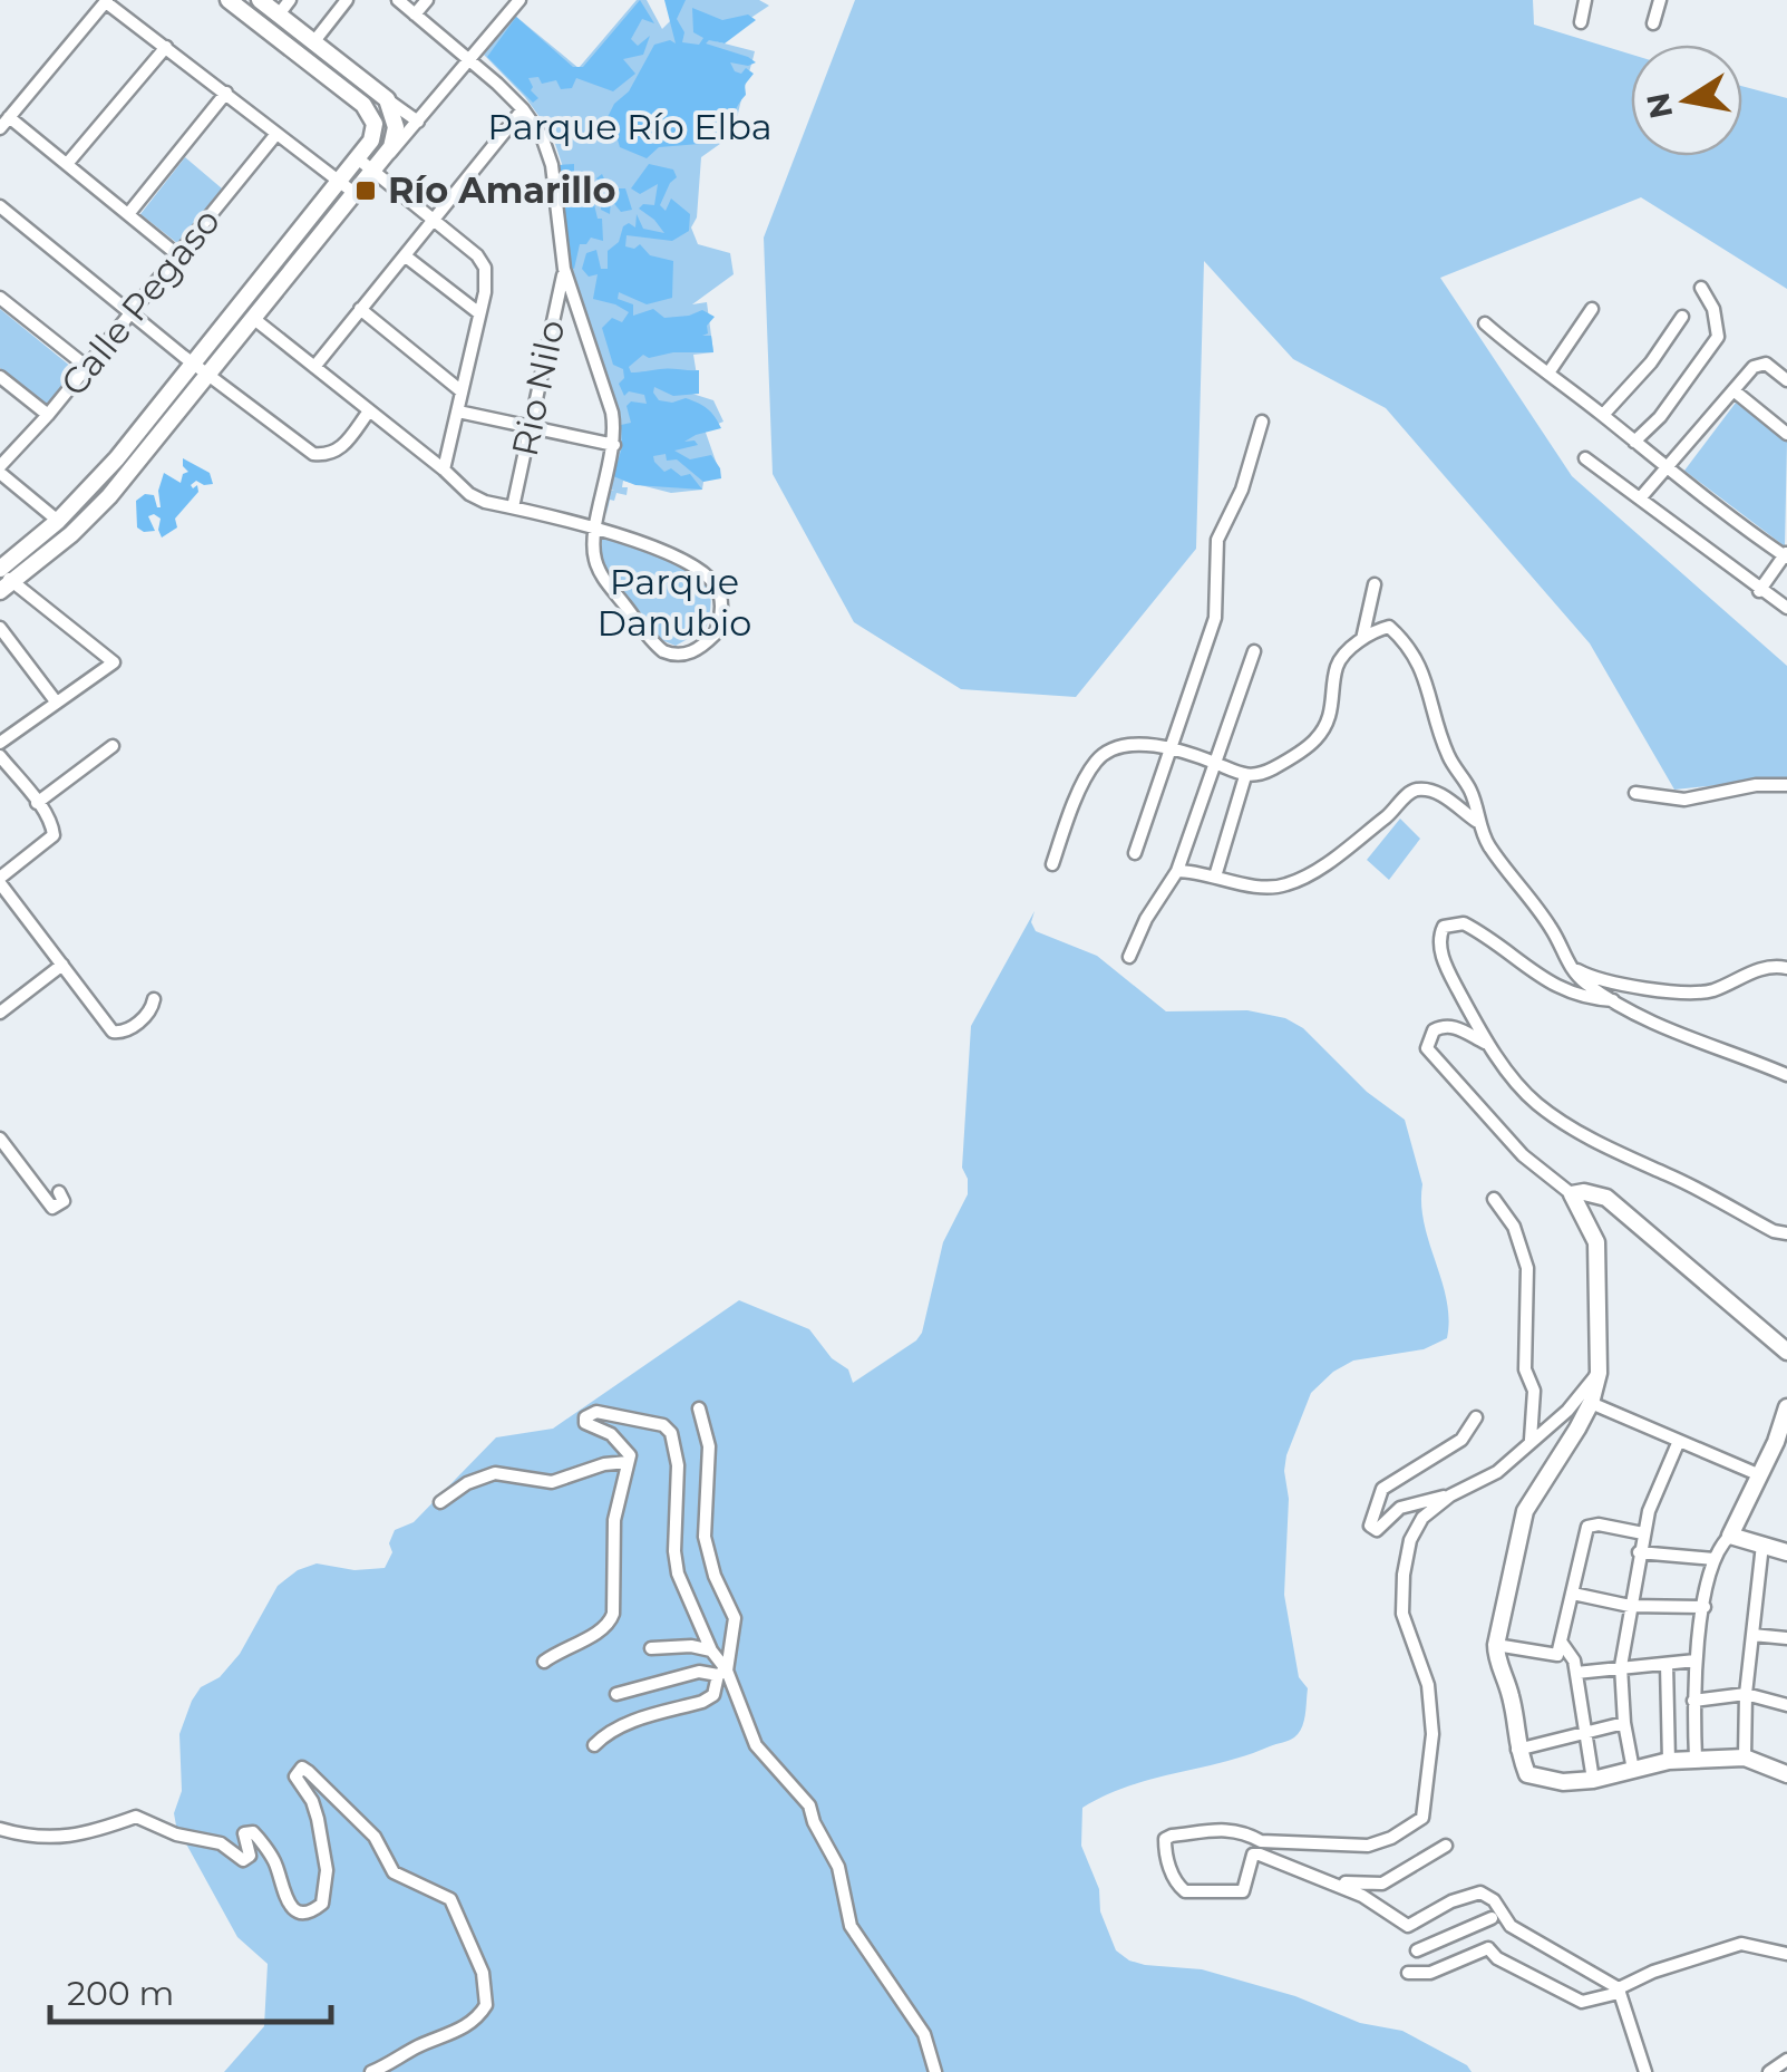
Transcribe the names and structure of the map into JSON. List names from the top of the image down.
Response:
{
  "streets": {
    "street": ["Calle Pegaso", "Rio Nilo"]
  },
  "parks": ["Parque Río Elba", "Parque Danubio"],
  "places": {
    "transit": ["Río Amarillo"]
  },
  "scale_bar": "200 m",
  "north": "left"
}
